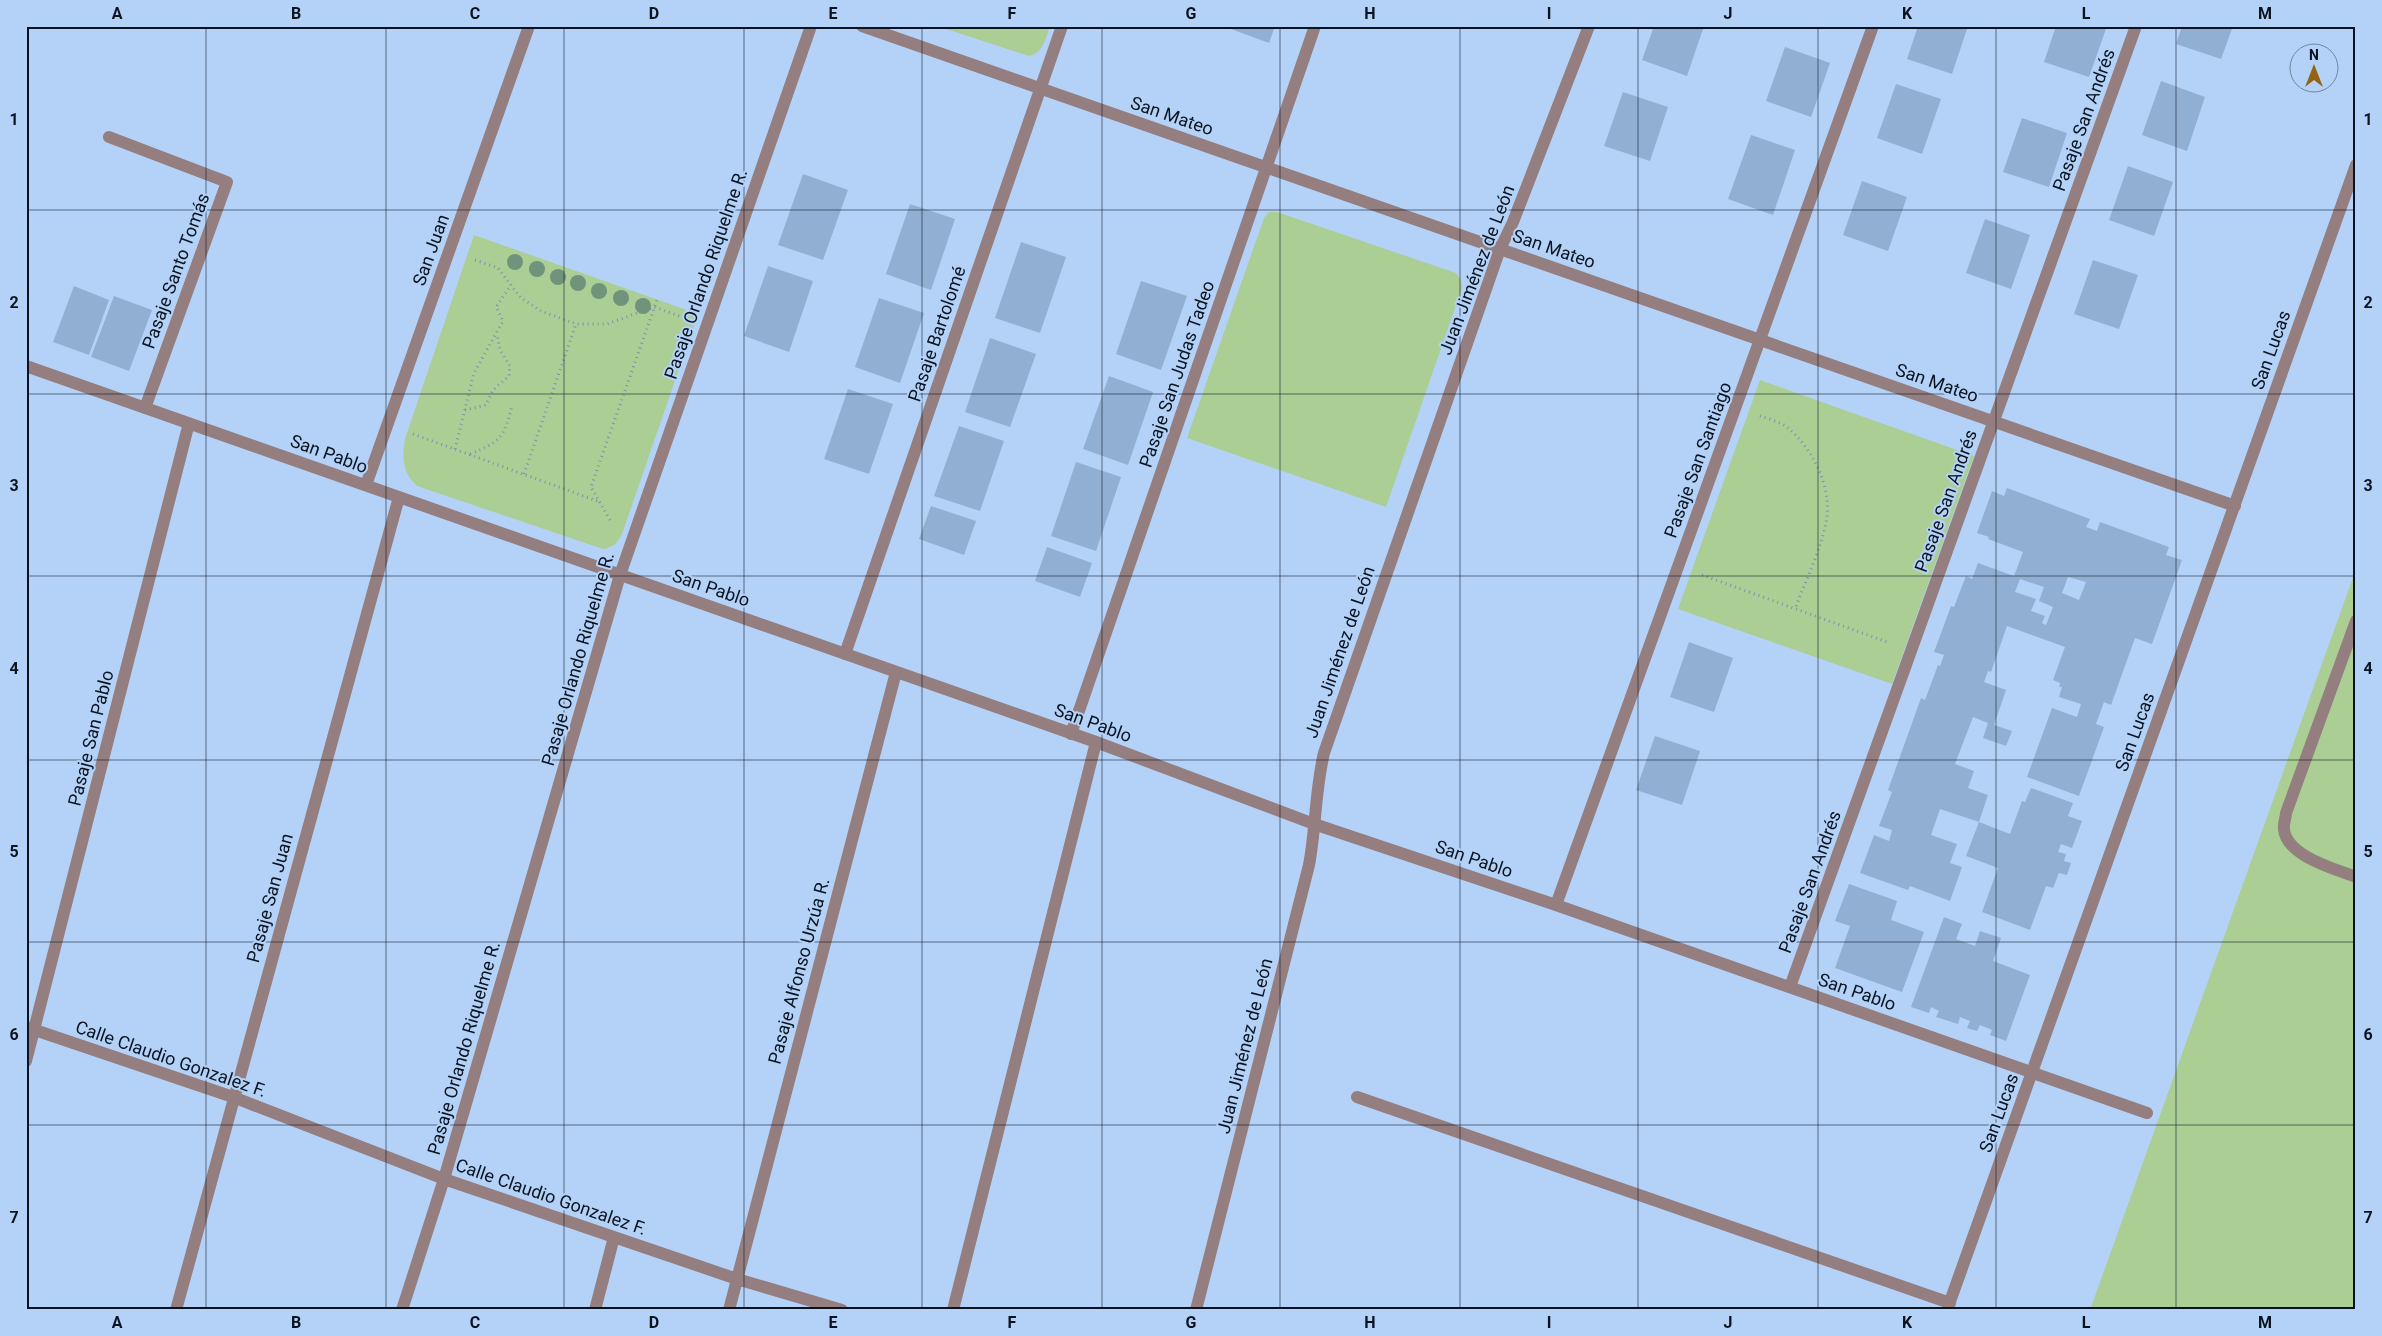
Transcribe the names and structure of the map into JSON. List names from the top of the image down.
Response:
{
  "streets": {
    "street": [
      "San Mateo",
      "Pasaje San Andrés",
      "San Juan",
      "Juan Jiménez de León",
      "Pasaje Santo Tomás",
      "Pasaje Orlando Riquelme R.",
      "Pasaje Bartolomé",
      "San Lucas",
      "Pasaje San Judas Tadeo",
      "San Pablo",
      "Pasaje San Santiago",
      "Pasaje San Pablo",
      "Pasaje San Juan",
      "Pasaje Alfonso Urzúa R.",
      "Calle Claudio Gonzalez F."
    ]
  },
  "crossings": [
    ["San Mateo", "Pasaje San Andrés"],
    ["San Mateo", "Juan Jiménez de León"],
    ["San Mateo", "Pasaje Bartolomé"],
    ["San Mateo", "San Lucas"],
    ["San Mateo", "Pasaje San Judas Tadeo"],
    ["San Mateo", "Pasaje San Santiago"],
    ["Pasaje San Andrés", "San Pablo"],
    ["San Juan", "San Pablo"],
    ["Juan Jiménez de León", "San Pablo"],
    ["Pasaje Santo Tomás", "San Pablo"],
    ["Pasaje Orlando Riquelme R.", "San Pablo"],
    ["Pasaje Orlando Riquelme R.", "Calle Claudio Gonzalez F."],
    ["Pasaje Bartolomé", "San Pablo"],
    ["San Lucas", "San Pablo"],
    ["Pasaje San Judas Tadeo", "San Pablo"],
    ["San Pablo", "Pasaje San Santiago"],
    ["San Pablo", "Pasaje San Pablo"],
    ["San Pablo", "Pasaje San Juan"],
    ["San Pablo", "Pasaje Alfonso Urzúa R."],
    ["Pasaje San Pablo", "Calle Claudio Gonzalez F."],
    ["Pasaje San Juan", "Calle Claudio Gonzalez F."],
    ["Pasaje Alfonso Urzúa R.", "Calle Claudio Gonzalez F."]
  ],
  "north": "top",
  "grid": {
    "columns": [
      "A",
      "B",
      "C",
      "D",
      "E",
      "F",
      "G",
      "H",
      "I",
      "J",
      "K",
      "L",
      "M"
    ],
    "rows": [
      "1",
      "2",
      "3",
      "4",
      "5",
      "6",
      "7"
    ]
  }
}
